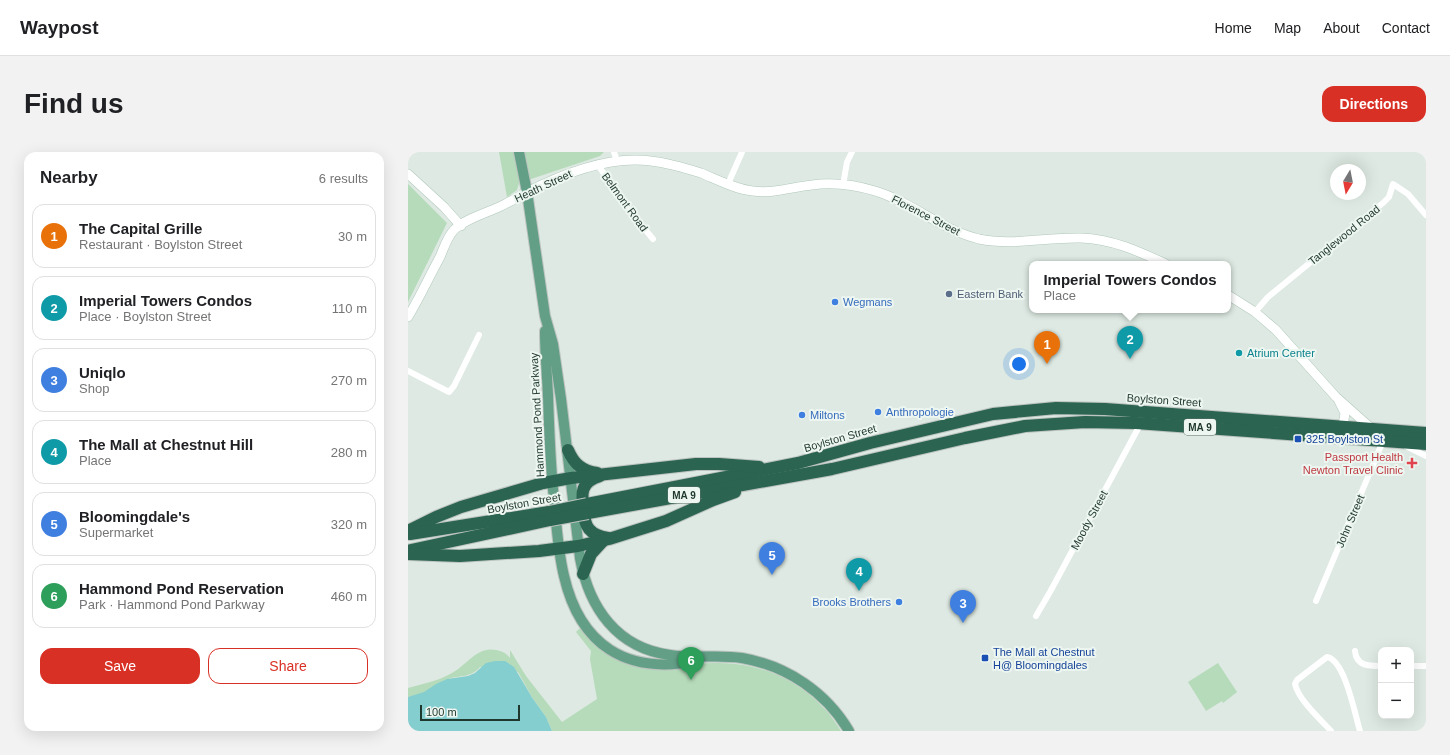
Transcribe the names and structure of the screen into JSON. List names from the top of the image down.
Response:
{
  "streets": {
    "highway": ["Boylston Street", "MA 9"],
    "main road": ["Hammond Pond Parkway"],
    "street": [
      "Heath Street",
      "Belmont Road",
      "Florence Street",
      "Tanglewood Road",
      "Moody Street",
      "John Street"
    ]
  },
  "crossings": [
    ["Heath Street", "Belmont Road"],
    ["Heath Street", "Florence Street"],
    ["Heath Street", "Hammond Pond Parkway"],
    ["Boylston Street", "Moody Street"],
    ["Boylston Street", "John Street"]
  ],
  "places": {
    "other": [
      "Eastern Bank",
      "Wegmans",
      "Atrium Center",
      "Anthropologie",
      "Miltons",
      "Brooks Brothers"
    ],
    "transit": ["325 Boylston St", "The Mall at Chestnut H@ Bloomingdales"],
    "health": ["Passport Health Newton Travel Clinic"]
  },
  "scale_bar": "100 m",
  "north": "bottom",
  "page": {
    "header": "Waypost",
    "nav": [
      "Home",
      "Map",
      "About",
      "Contact"
    ],
    "buttons": [
      "Directions",
      ["Save", "Share"]
    ],
    "title": "Find us",
    "heading": ["Nearby", "6 results"],
    "list": [
      {
        "mark": "1",
        "name": "The Capital Grille",
        "note": "Restaurant · Boylston Street",
        "value": "30 m"
      },
      {
        "mark": "2",
        "name": "Imperial Towers Condos",
        "note": "Place · Boylston Street",
        "value": "110 m"
      },
      {
        "mark": "3",
        "name": "Uniqlo",
        "note": "Shop",
        "value": "270 m"
      },
      {
        "mark": "4",
        "name": "The Mall at Chestnut Hill",
        "note": "Place",
        "value": "280 m"
      },
      {
        "mark": "5",
        "name": "Bloomingdale's",
        "note": "Supermarket",
        "value": "320 m"
      },
      {
        "mark": "6",
        "name": "Hammond Pond Reservation",
        "note": "Park · Hammond Pond Parkway",
        "value": "460 m"
      }
    ],
    "popup": ["Imperial Towers Condos", "Place"],
    "pins": [
      "2",
      "1",
      "5",
      "4",
      "3",
      "6"
    ],
    "map_buttons": ["+", "−"],
    "scale": "100 m"
  }
}
